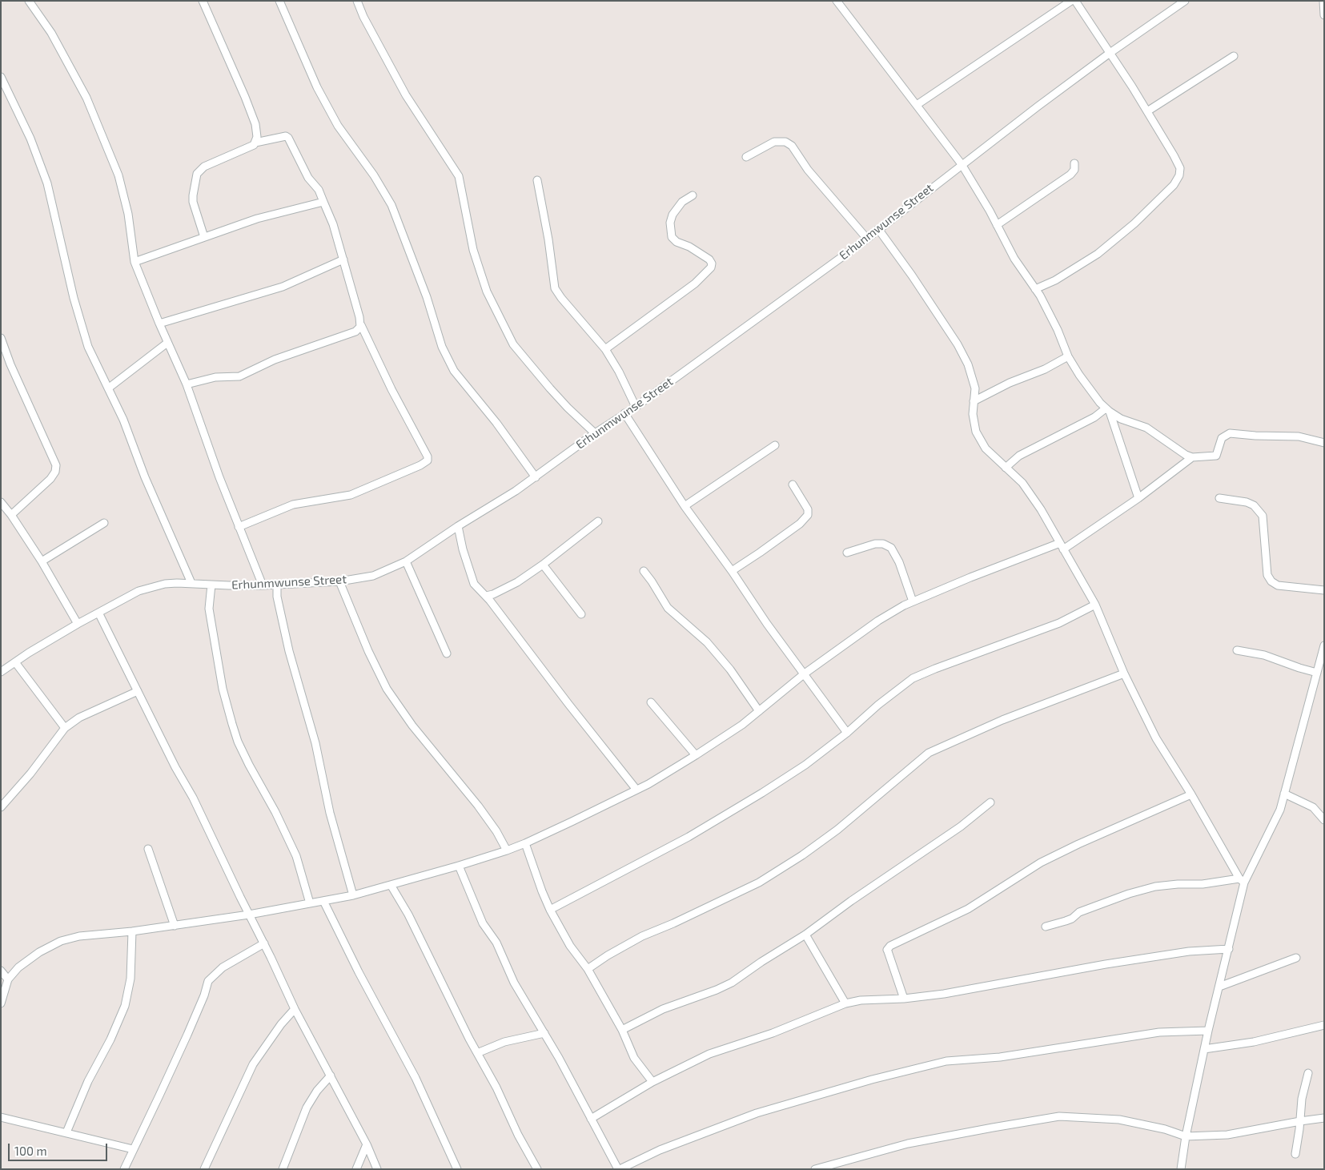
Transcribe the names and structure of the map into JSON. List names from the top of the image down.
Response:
{
  "streets": {
    "street": ["Erhunmwunse Street"]
  },
  "scale_bar": "100 m"
}
